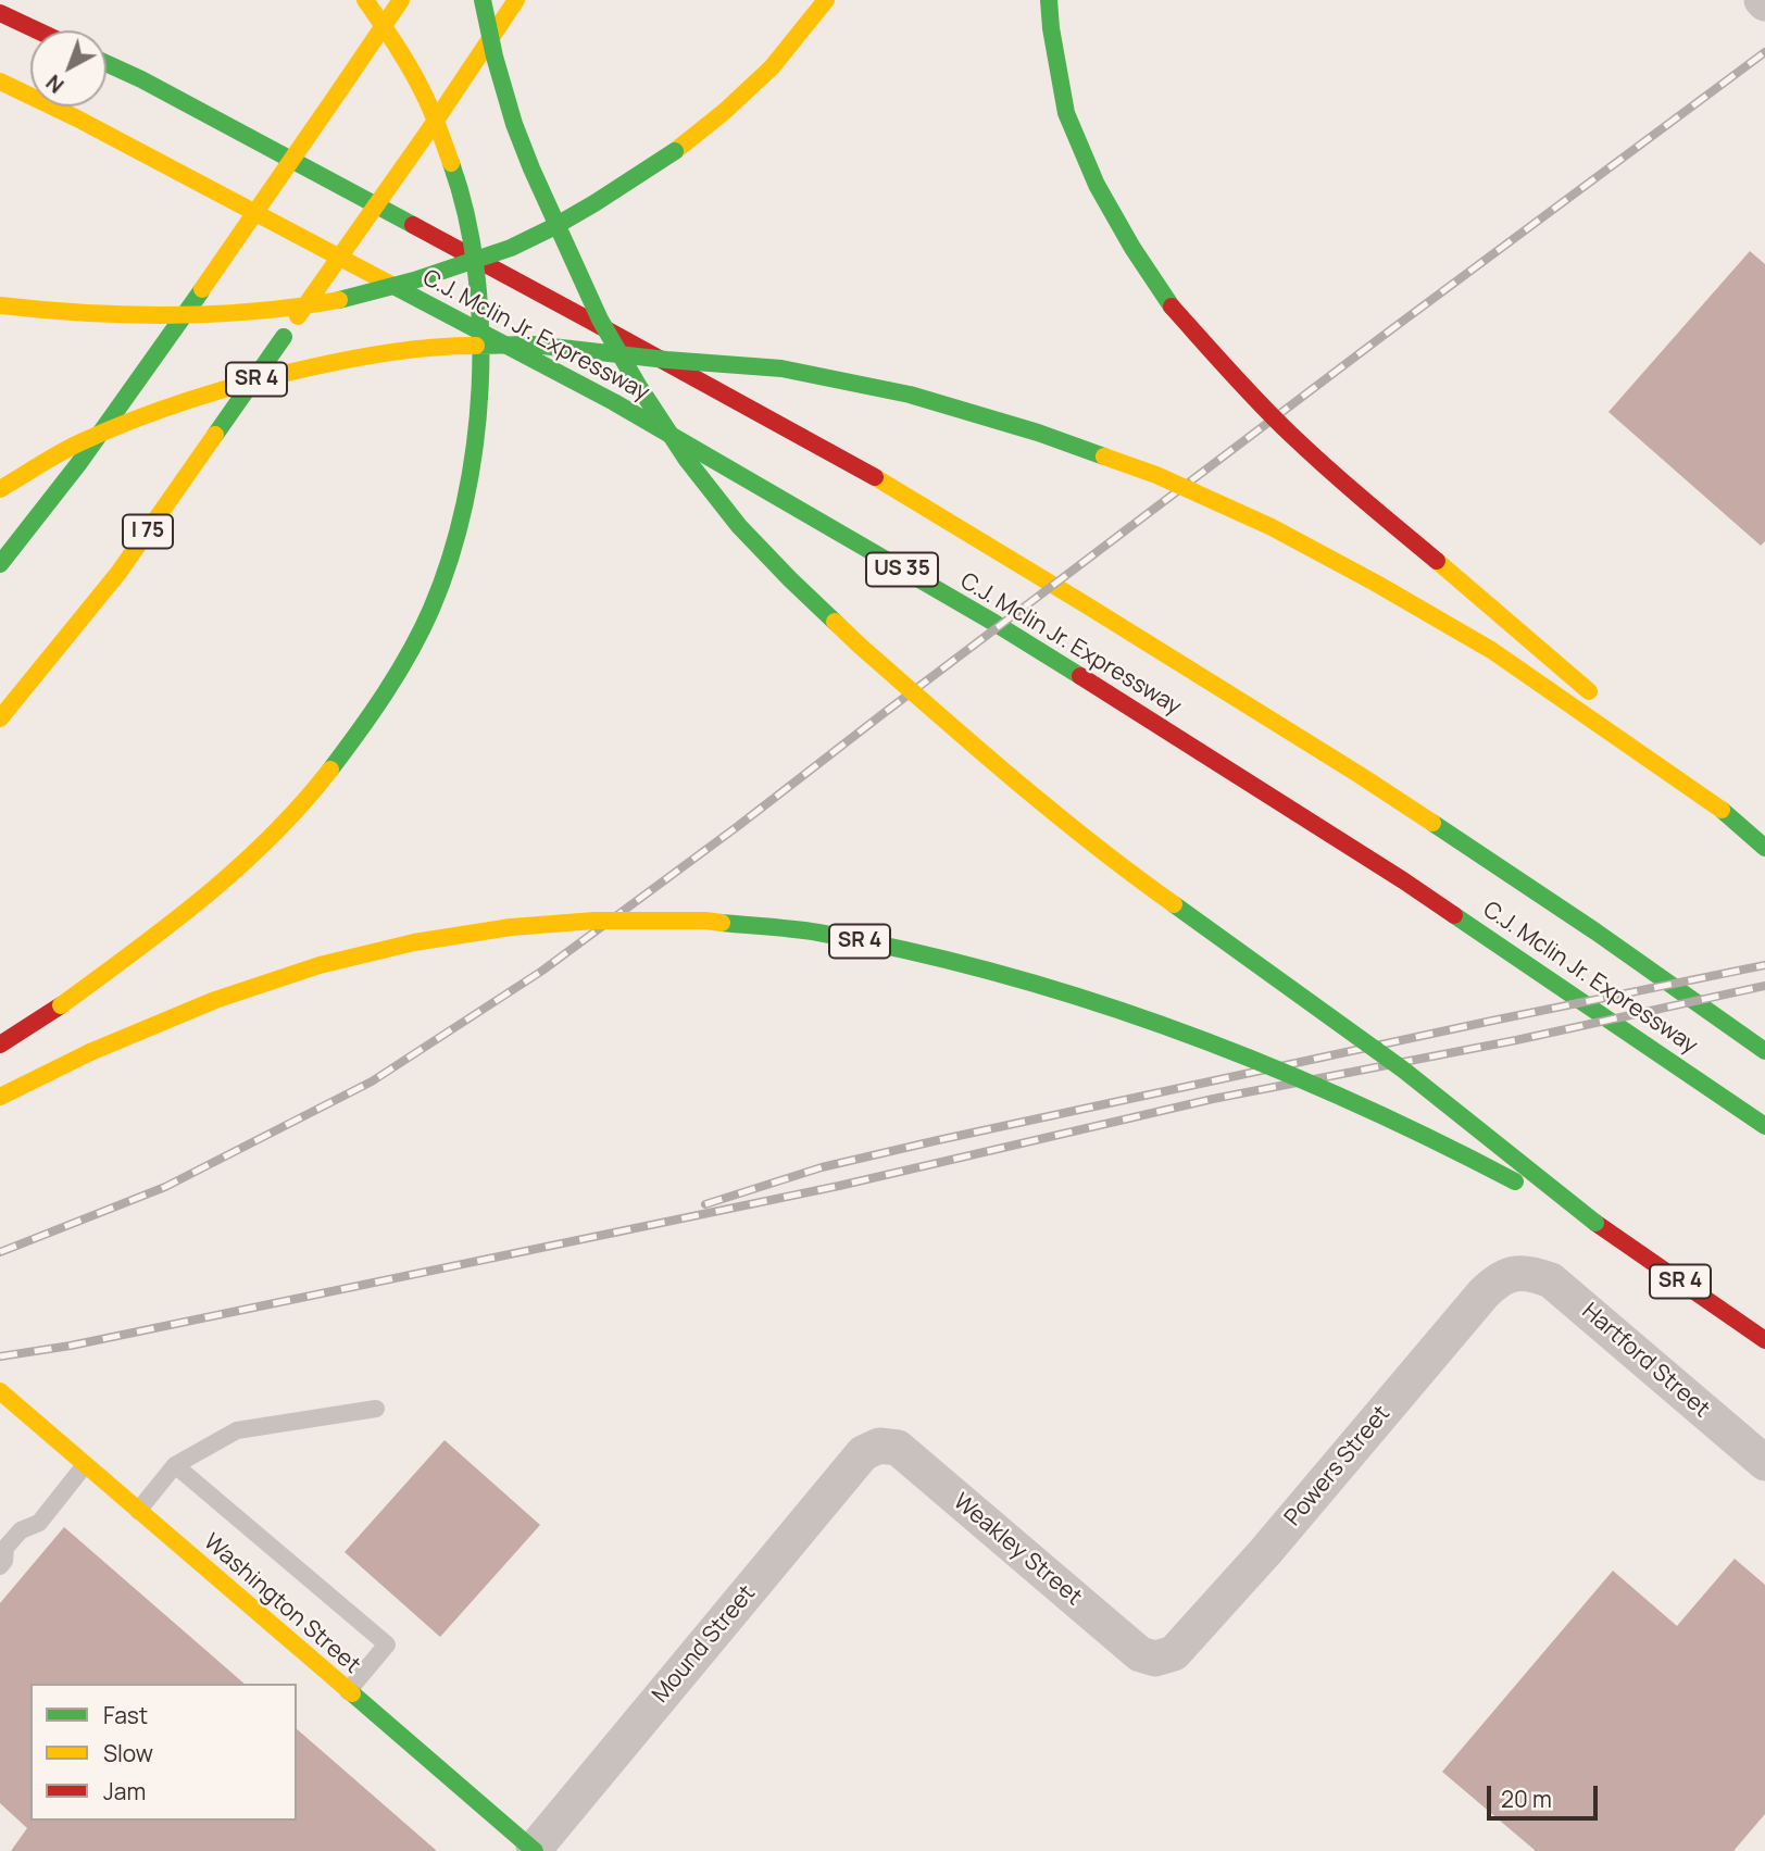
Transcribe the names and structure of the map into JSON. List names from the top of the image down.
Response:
{
  "streets": {
    "main road": [
      "C.J. Mclin Jr. Expressway",
      "SR 4",
      "I 75",
      "US 35",
      "Washington Street"
    ],
    "street": [
      "Hartford Street",
      "Powers Street",
      "Weakley Street",
      "Mound Street"
    ]
  },
  "crossings": [
    ["Hartford Street", "Powers Street"],
    ["Powers Street", "Weakley Street"],
    ["Weakley Street", "Mound Street"],
    ["Washington Street", "Mound Street"]
  ],
  "legend": ["Fast", "Slow", "Jam"],
  "scale_bar": "20 m",
  "north": "bottom left"
}
